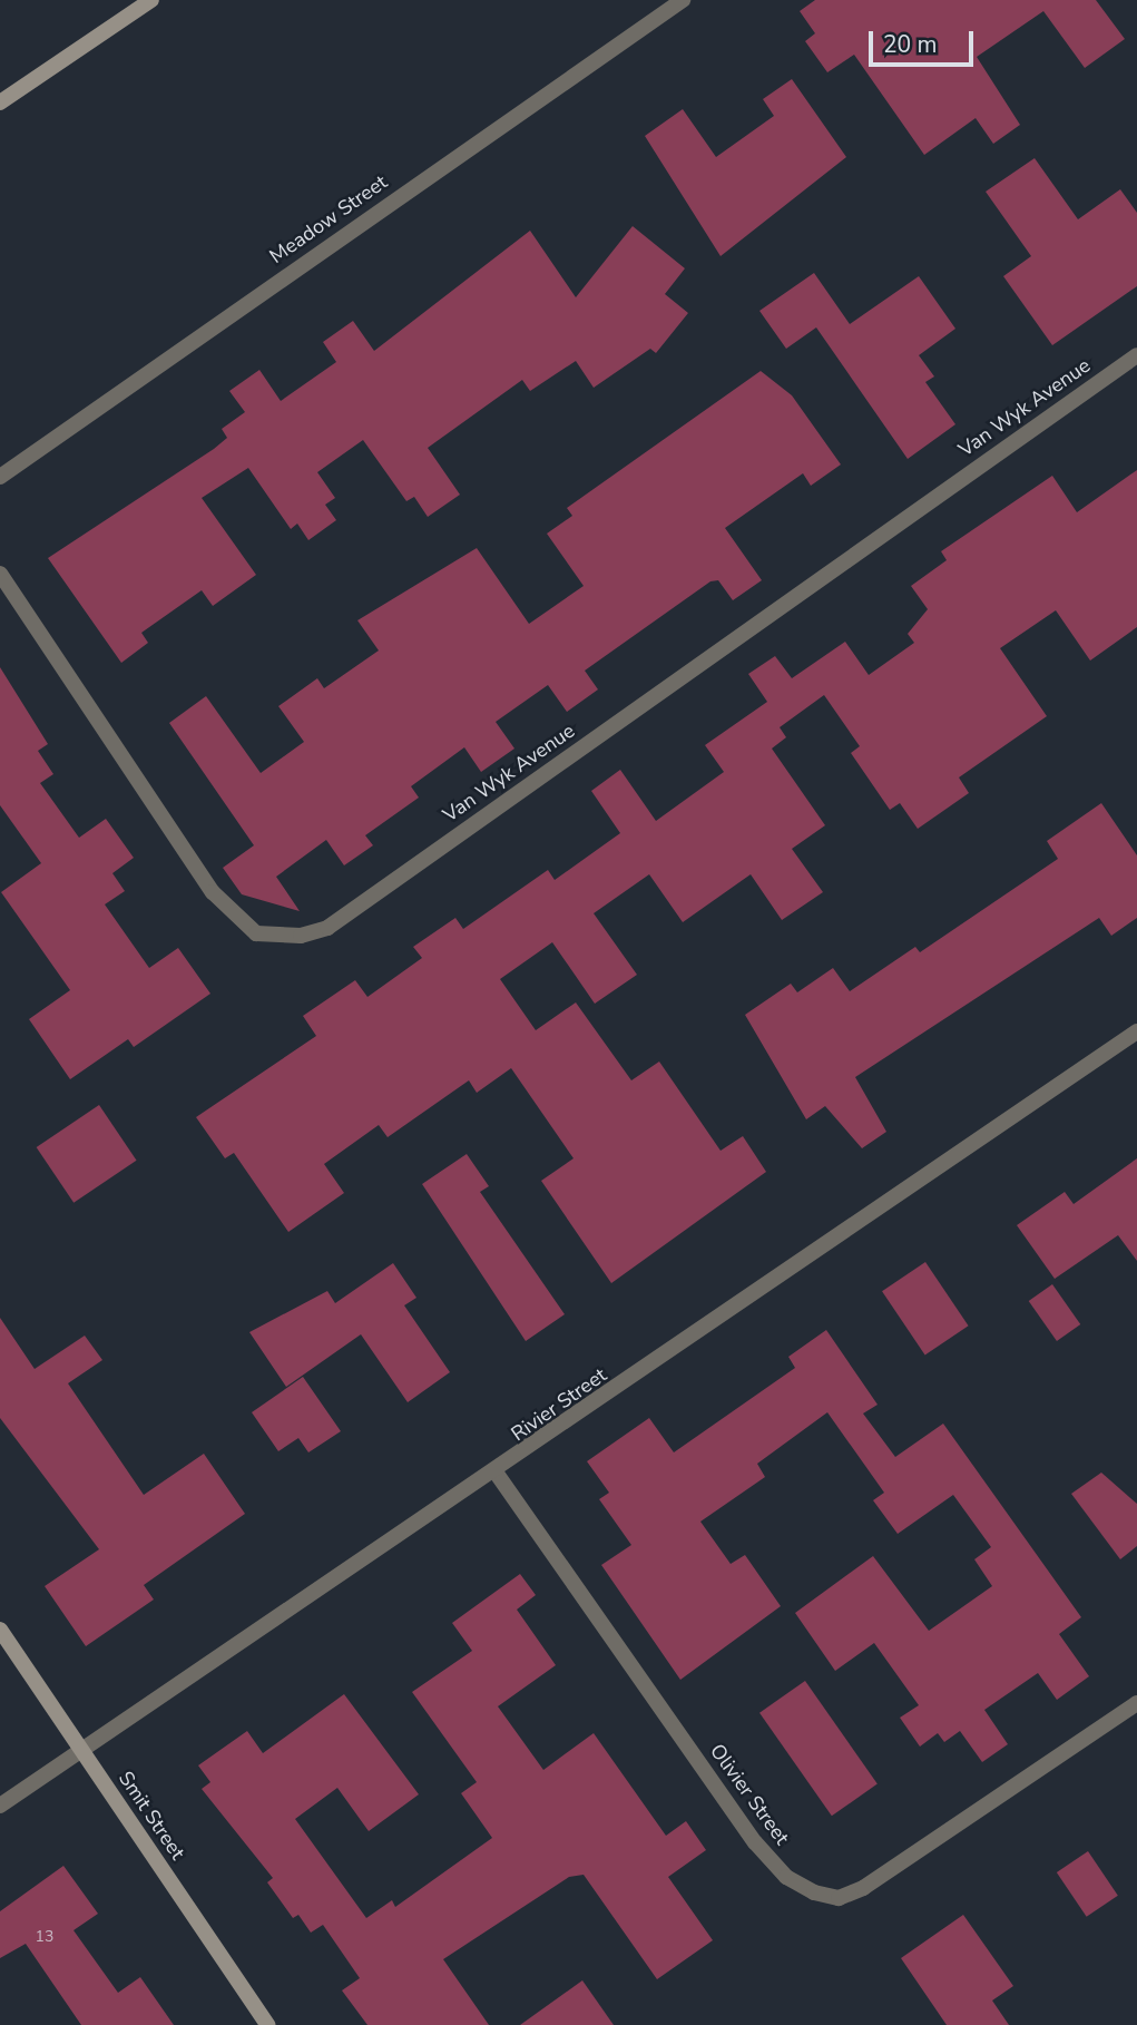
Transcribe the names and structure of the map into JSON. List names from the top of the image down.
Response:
{
  "streets": {
    "street": [
      "Meadow Street",
      "Van Wyk Avenue",
      "Rivier Street",
      "Olivier Street",
      "Smit Street"
    ]
  },
  "crossings": [
    ["Rivier Street", "Olivier Street"],
    ["Rivier Street", "Smit Street"]
  ],
  "house_numbers": ["13"],
  "scale_bar": "20 m"
}
